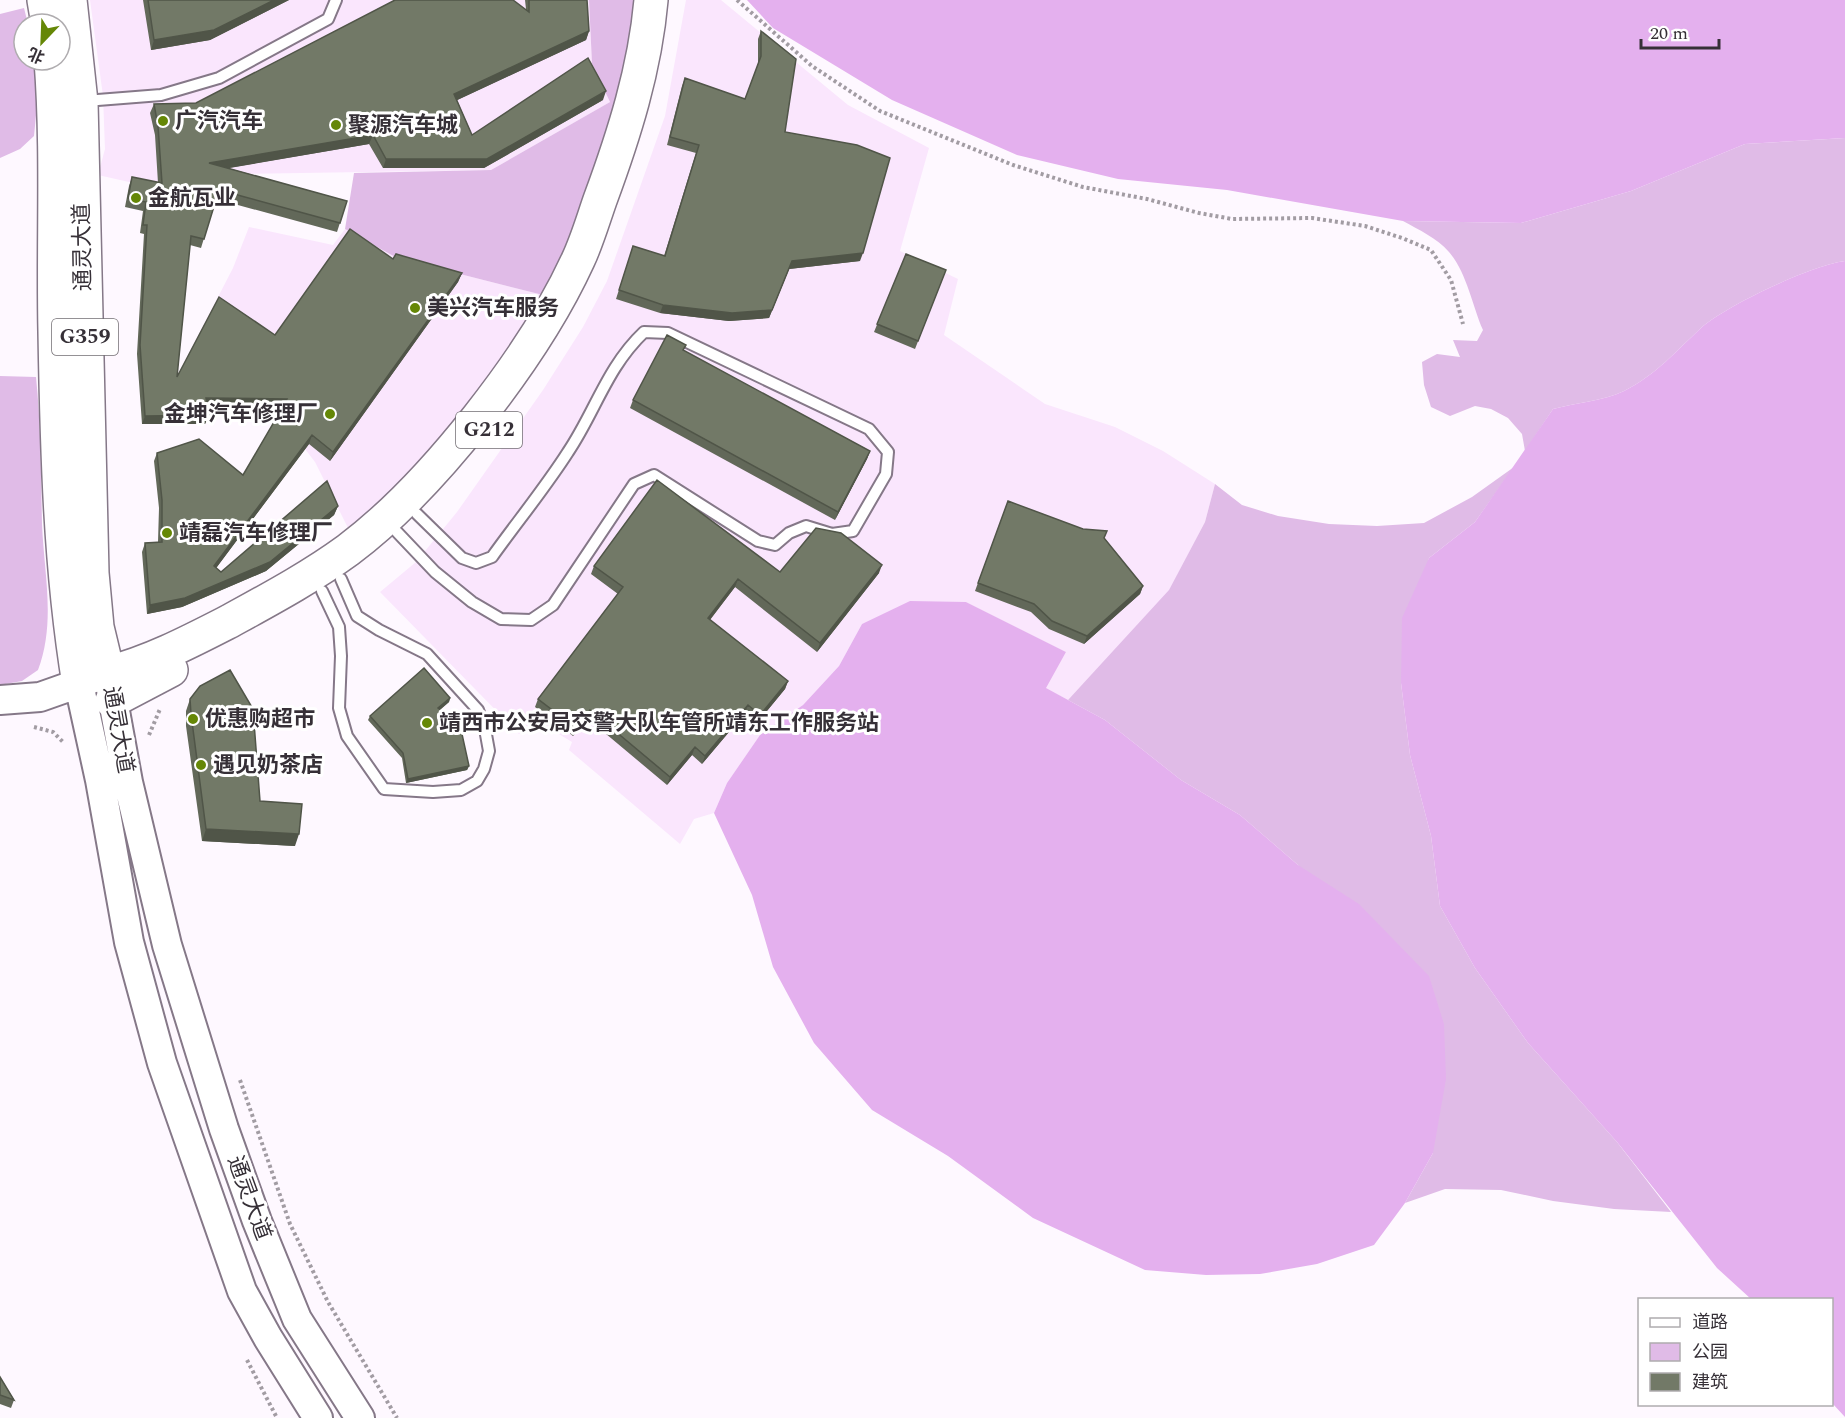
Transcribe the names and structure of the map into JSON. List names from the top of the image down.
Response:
{
  "streets": {
    "highway": ["通灵大道", "G359", "G212"]
  },
  "crossings": [
    ["通灵大道", "G212"]
  ],
  "places": [
    "广汽汽车",
    "聚源汽车城",
    "金航瓦业",
    "美兴汽车服务",
    "金坤汽车修理厂",
    "靖磊汽车修理厂",
    "优惠购超市",
    "靖西市公安局交警大队车管所靖东工作服务站",
    "遇见奶茶店"
  ],
  "legend": ["道路", "公园", "建筑"],
  "scale_bar": "20 m",
  "north": "bottom left"
}
